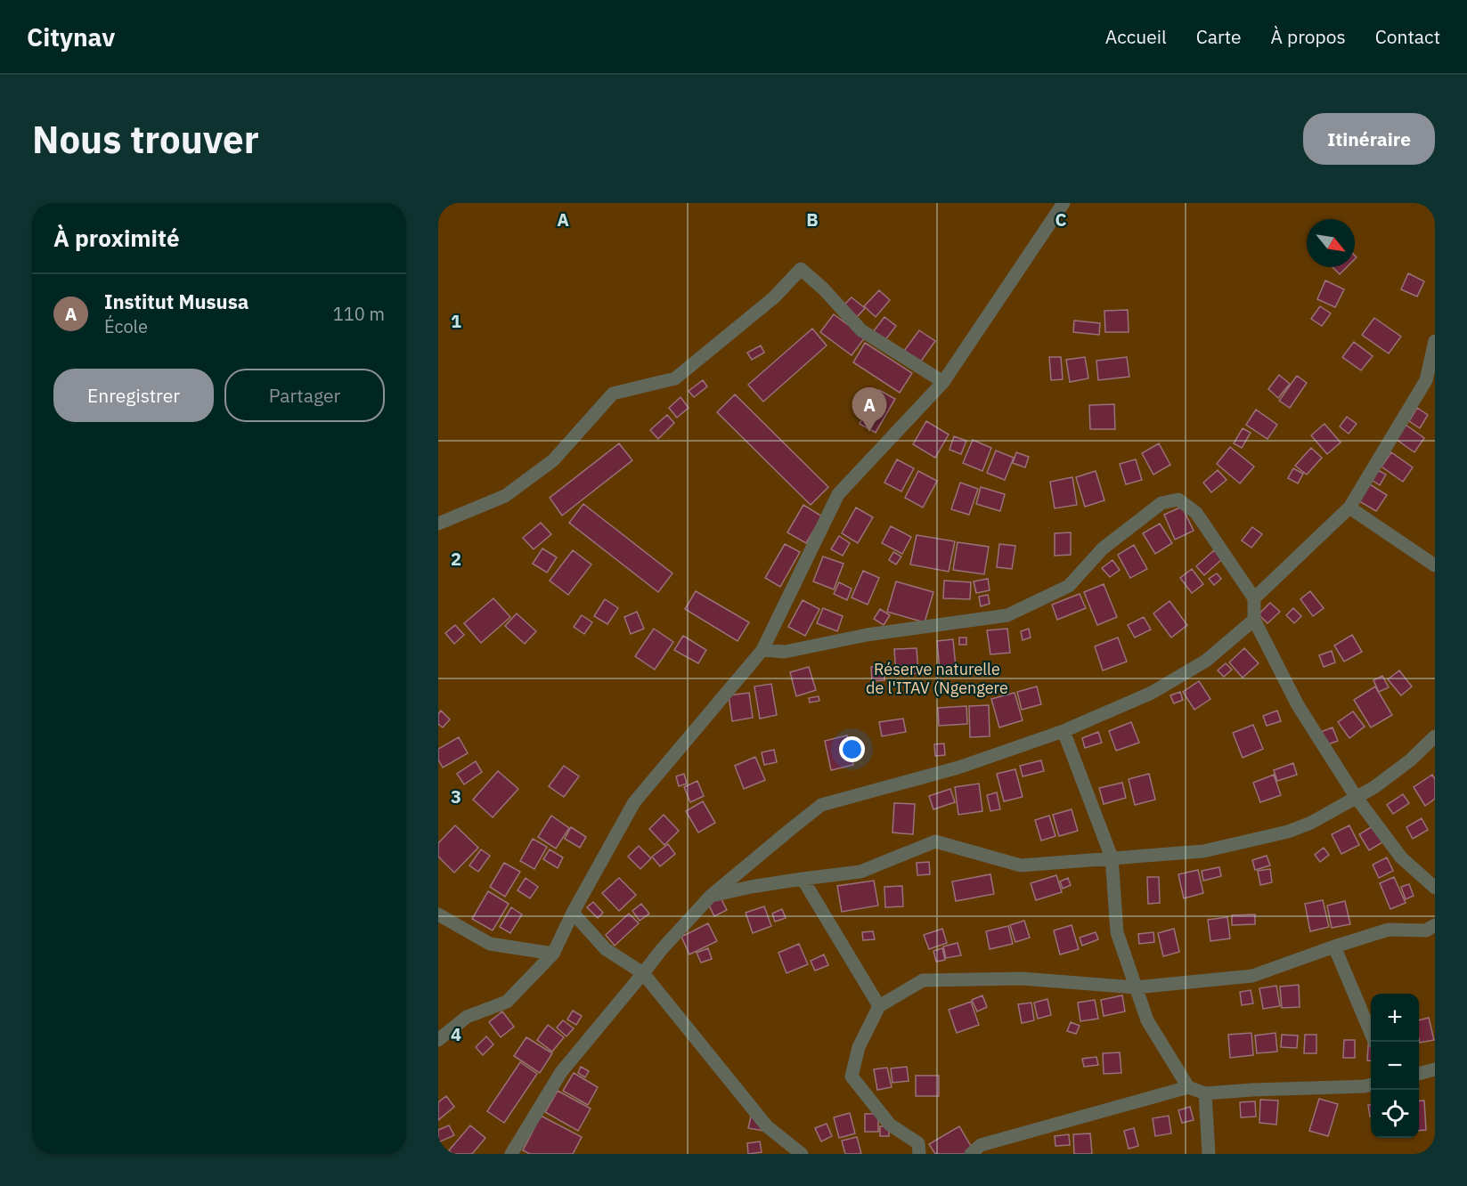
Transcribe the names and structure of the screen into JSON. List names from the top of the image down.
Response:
{
  "parks": ["Réserve naturelle de l'ITAV (Ngengere"],
  "north": "bottom right",
  "page": {
    "header": "Citynav",
    "nav": [
      "Accueil",
      "Carte",
      "À propos",
      "Contact"
    ],
    "buttons": [
      "Itinéraire",
      ["Enregistrer", "Partager"]
    ],
    "title": "Nous trouver",
    "heading": "À proximité",
    "list": [
      {
        "mark": "A",
        "name": "Institut Mususa",
        "note": "École",
        "value": "110 m"
      }
    ],
    "pins": "A",
    "map_buttons": ["+", "−"]
  },
  "grid": {
    "columns": ["A", "B", "C"],
    "rows": [
      "1",
      "2",
      "3",
      "4"
    ]
  }
}
